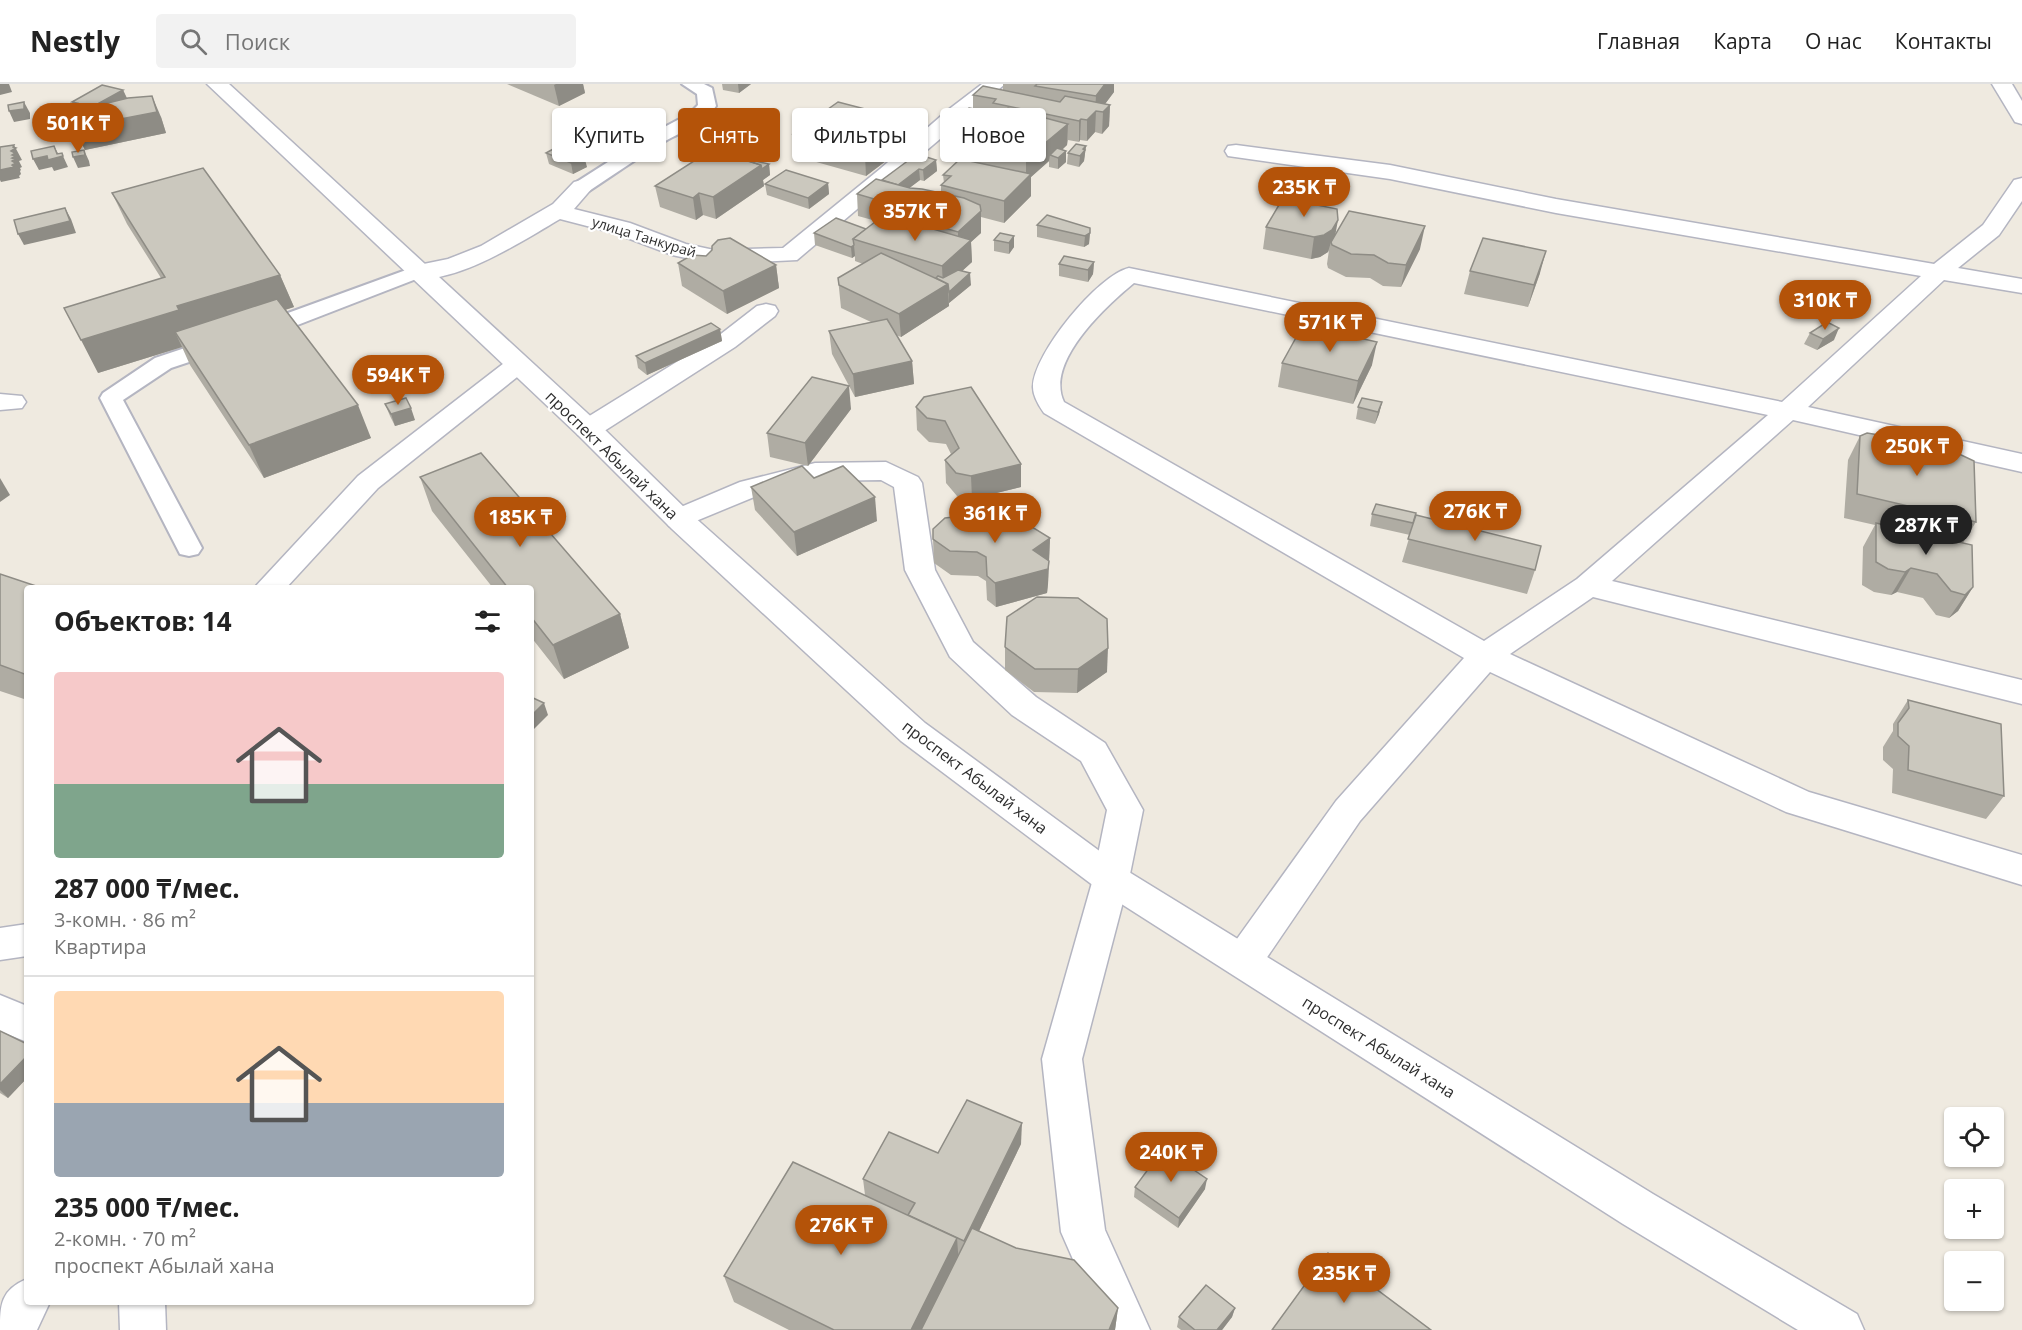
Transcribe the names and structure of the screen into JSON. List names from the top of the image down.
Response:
{
  "streets": {
    "street": ["улица Танкурай", "проспект Абылай хана"]
  },
  "page": {
    "header": "Nestly",
    "search": "Поиск",
    "nav": [
      "Главная",
      "Карта",
      "О нас",
      "Контакты"
    ],
    "price": [
      "501K ₸",
      "235K ₸",
      "357K ₸",
      "310K ₸",
      "571K ₸",
      "594K ₸",
      "250K ₸",
      "276K ₸",
      "361K ₸",
      "185K ₸",
      "287K ₸",
      "240K ₸",
      "276K ₸",
      "235K ₸"
    ],
    "chip": [
      "Купить",
      "Снять",
      "Фильтры",
      "Новое"
    ],
    "heading": "Объектов: 14",
    "list": [
      {
        "name": "287 000 ₸/мес.",
        "note": "3-комн. · 86 m² · Квартира"
      },
      {
        "name": "235 000 ₸/мес.",
        "note": "2-комн. · 70 m² · проспект Абылай хана"
      }
    ],
    "map_buttons": ["+", "−"]
  }
}
